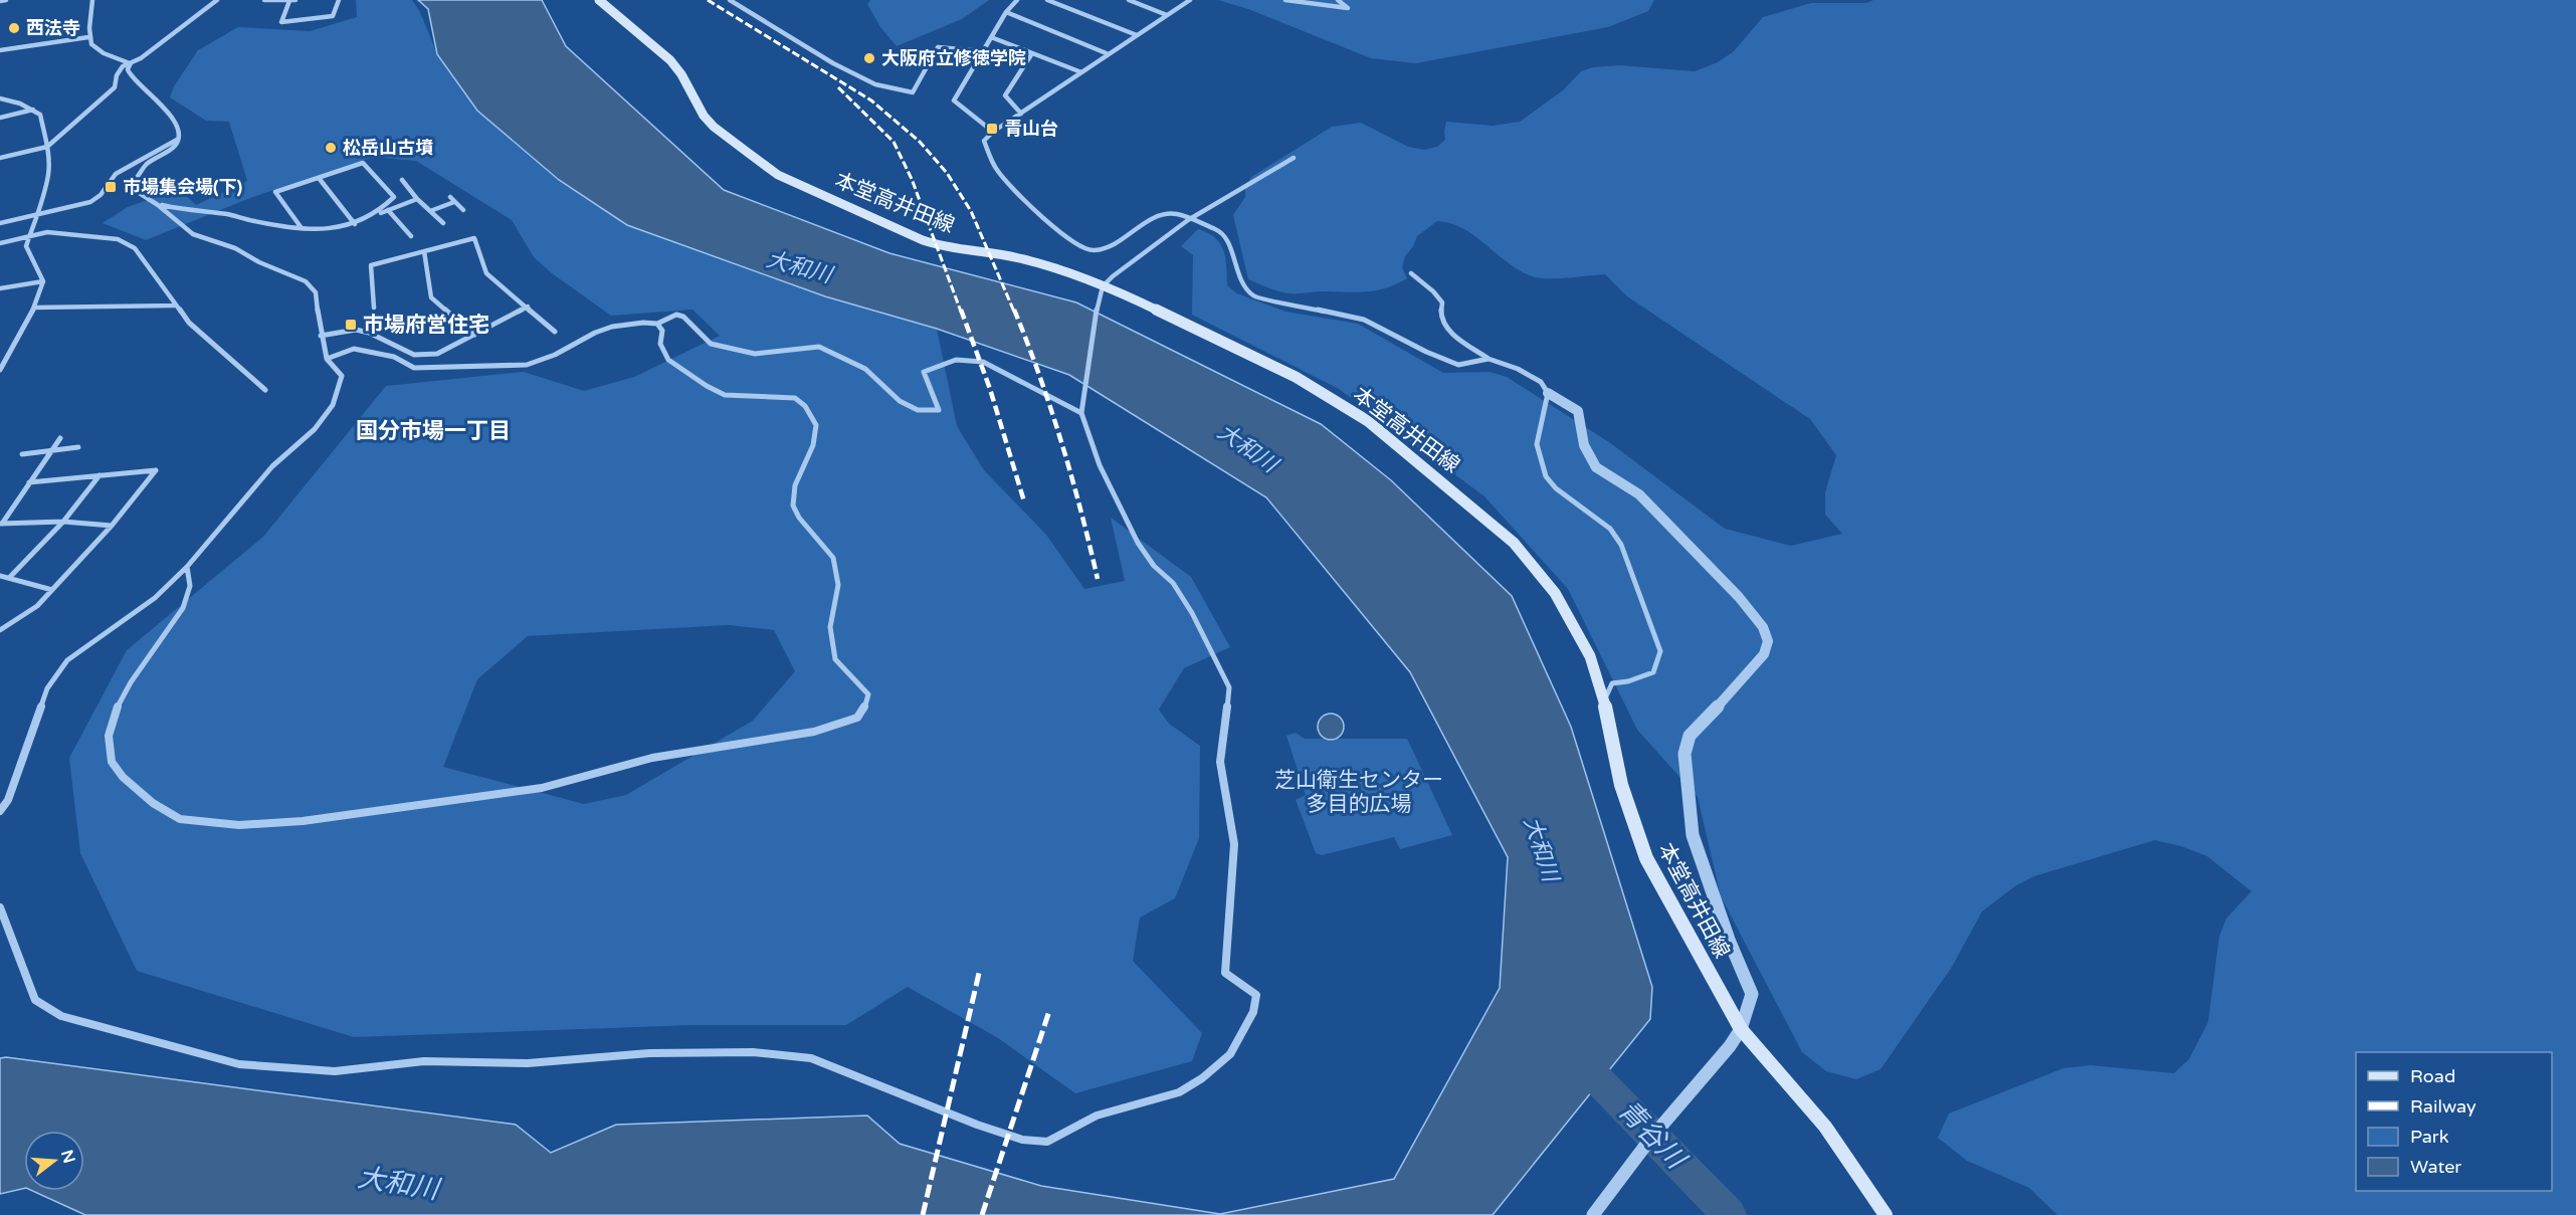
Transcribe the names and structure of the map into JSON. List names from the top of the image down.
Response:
{
  "streets": {
    "main road": ["本堂高井田線"]
  },
  "districts": ["国分市場一丁目"],
  "water": ["大和川", "青谷川"],
  "parks": ["芝山衛生センター 多目的広場"],
  "places": {
    "other": ["西法寺", "大阪府立修徳学院", "松岳山古墳"],
    "transit": ["青山台", "市場集会場(下)", "市場府営住宅"]
  },
  "legend": [
    "Road",
    "Railway",
    "Park",
    "Water"
  ],
  "north": "right"
}
